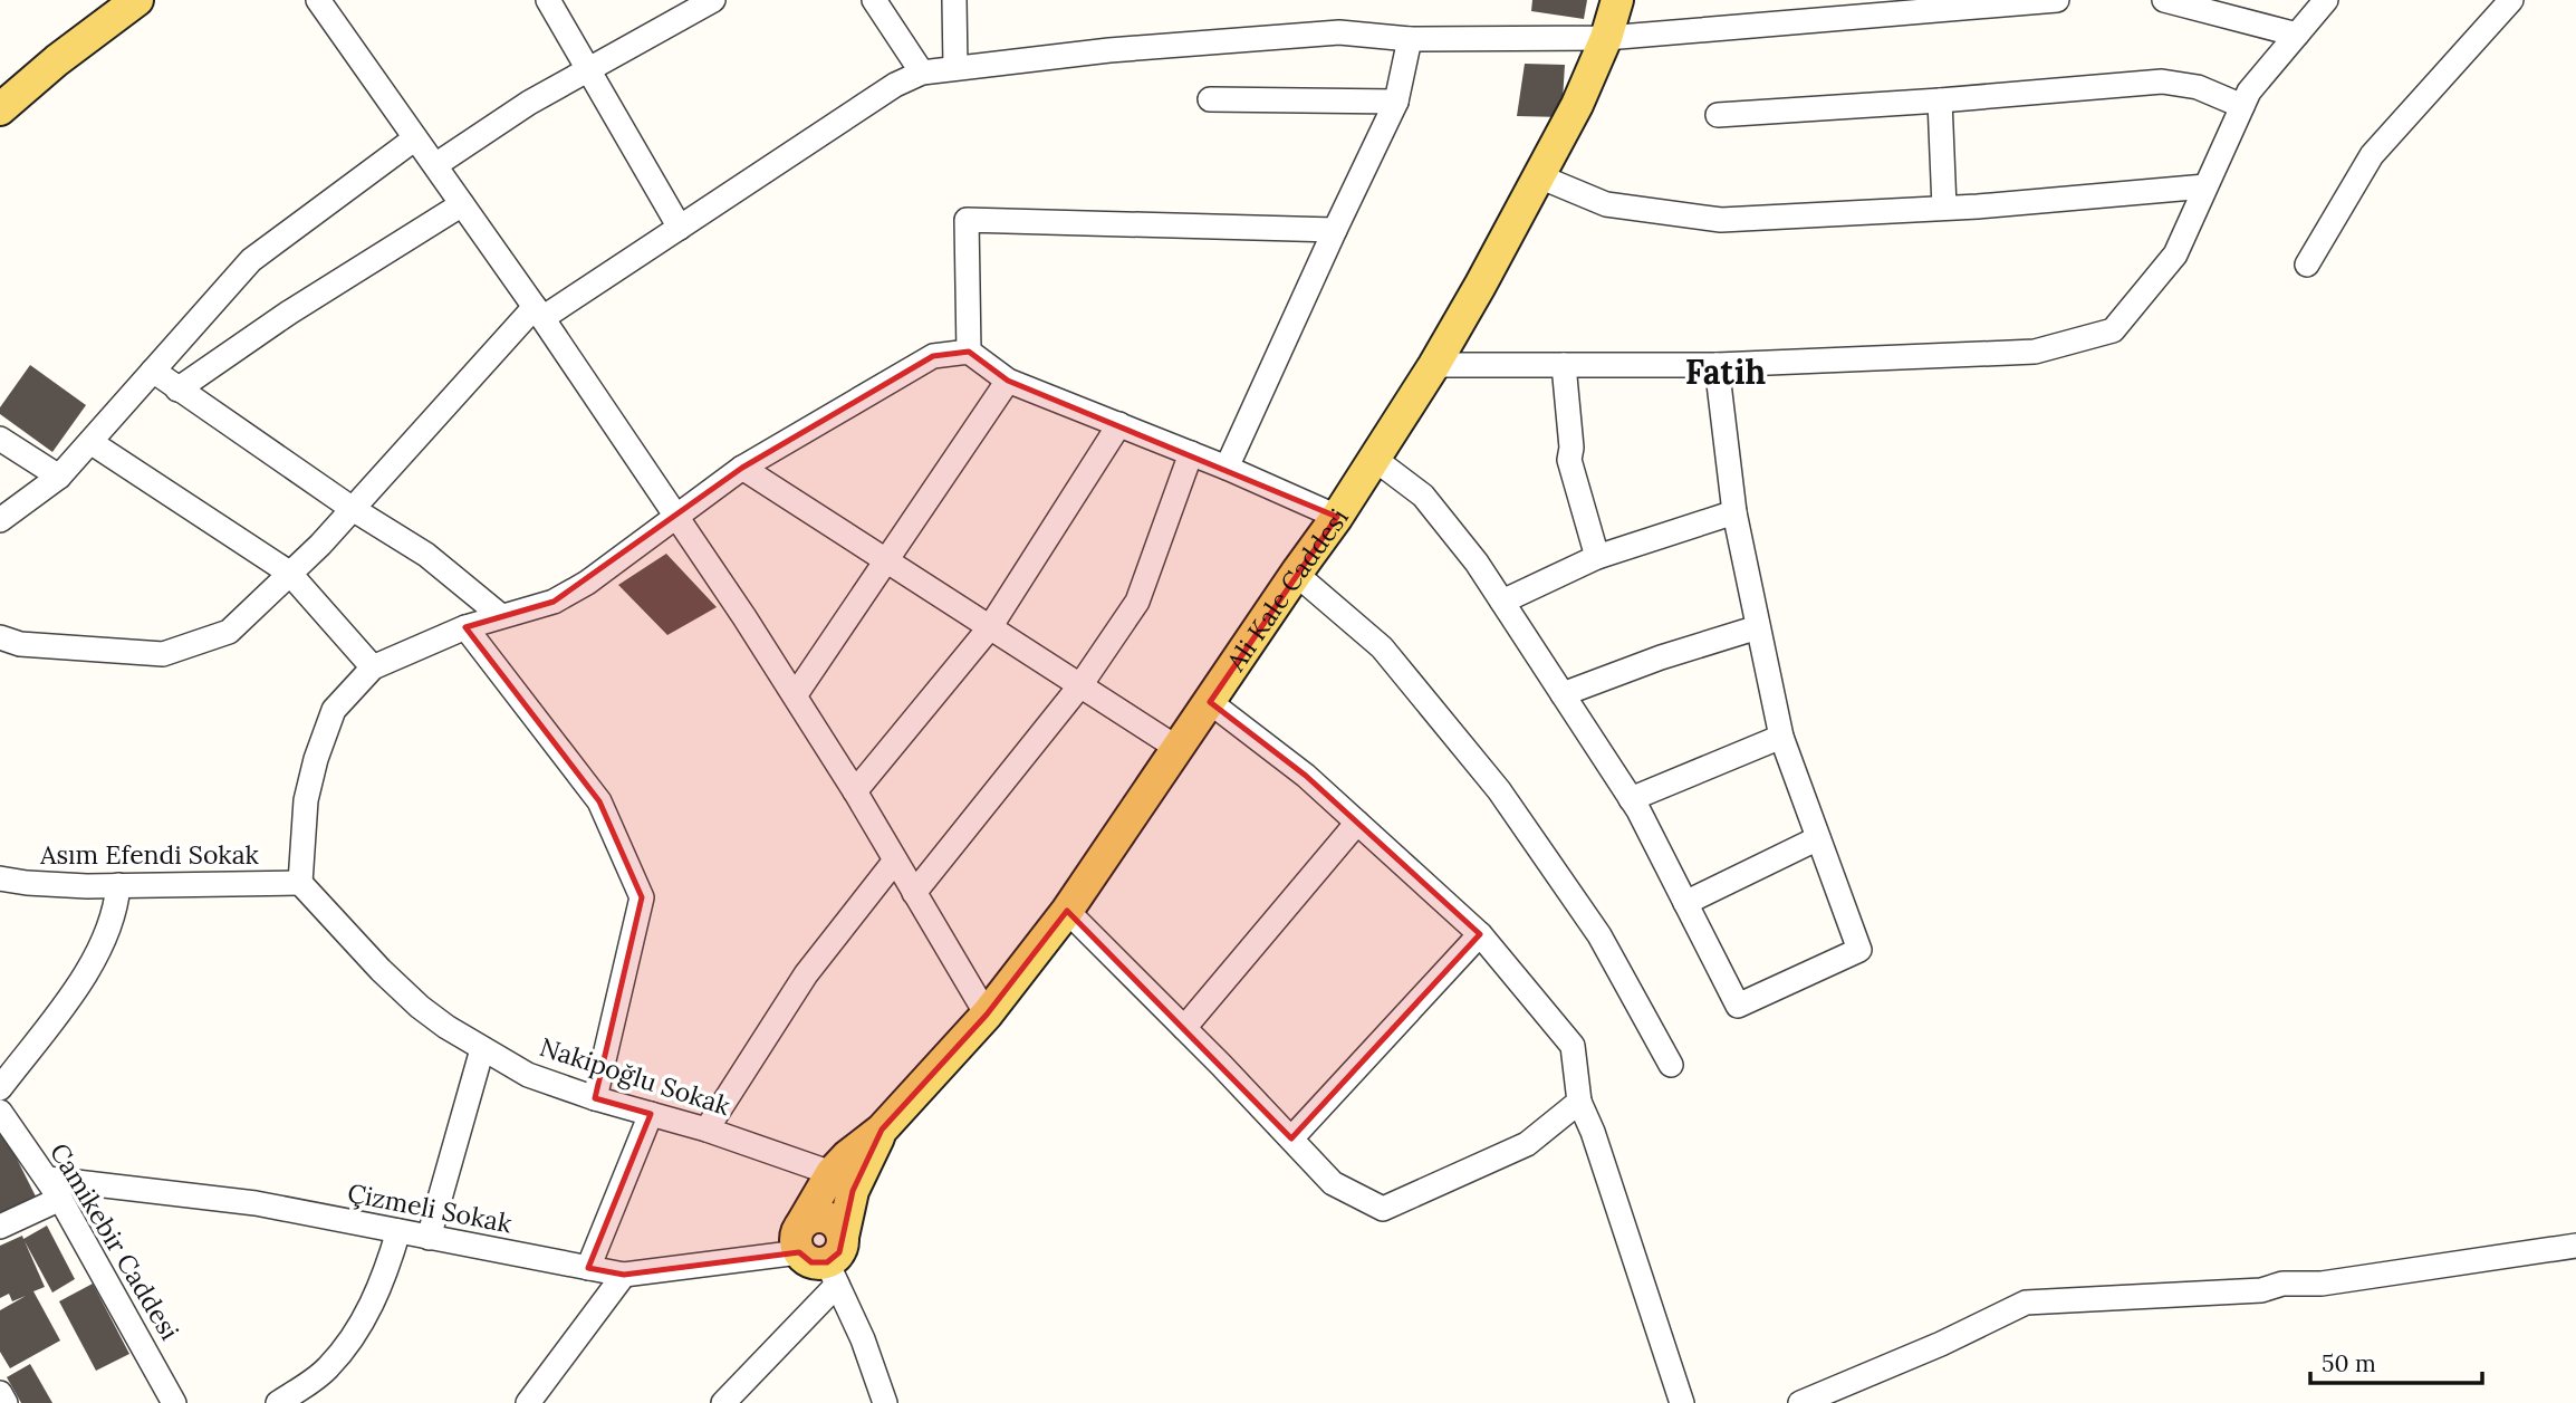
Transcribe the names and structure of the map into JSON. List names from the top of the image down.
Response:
{
  "streets": {
    "main road": ["Ali Kale Caddesi"],
    "street": [
      "Asım Efendi Sokak",
      "Nakipoğlu Sokak",
      "Çizmeli Sokak",
      "Camikebir Caddesi"
    ]
  },
  "crossings": [
    ["Ali Kale Caddesi", "Nakipoğlu Sokak"],
    ["Ali Kale Caddesi", "Çizmeli Sokak"],
    ["Asım Efendi Sokak", "Nakipoğlu Sokak"],
    ["Çizmeli Sokak", "Camikebir Caddesi"]
  ],
  "districts": ["Fatih"],
  "scale_bar": "50 m"
}
